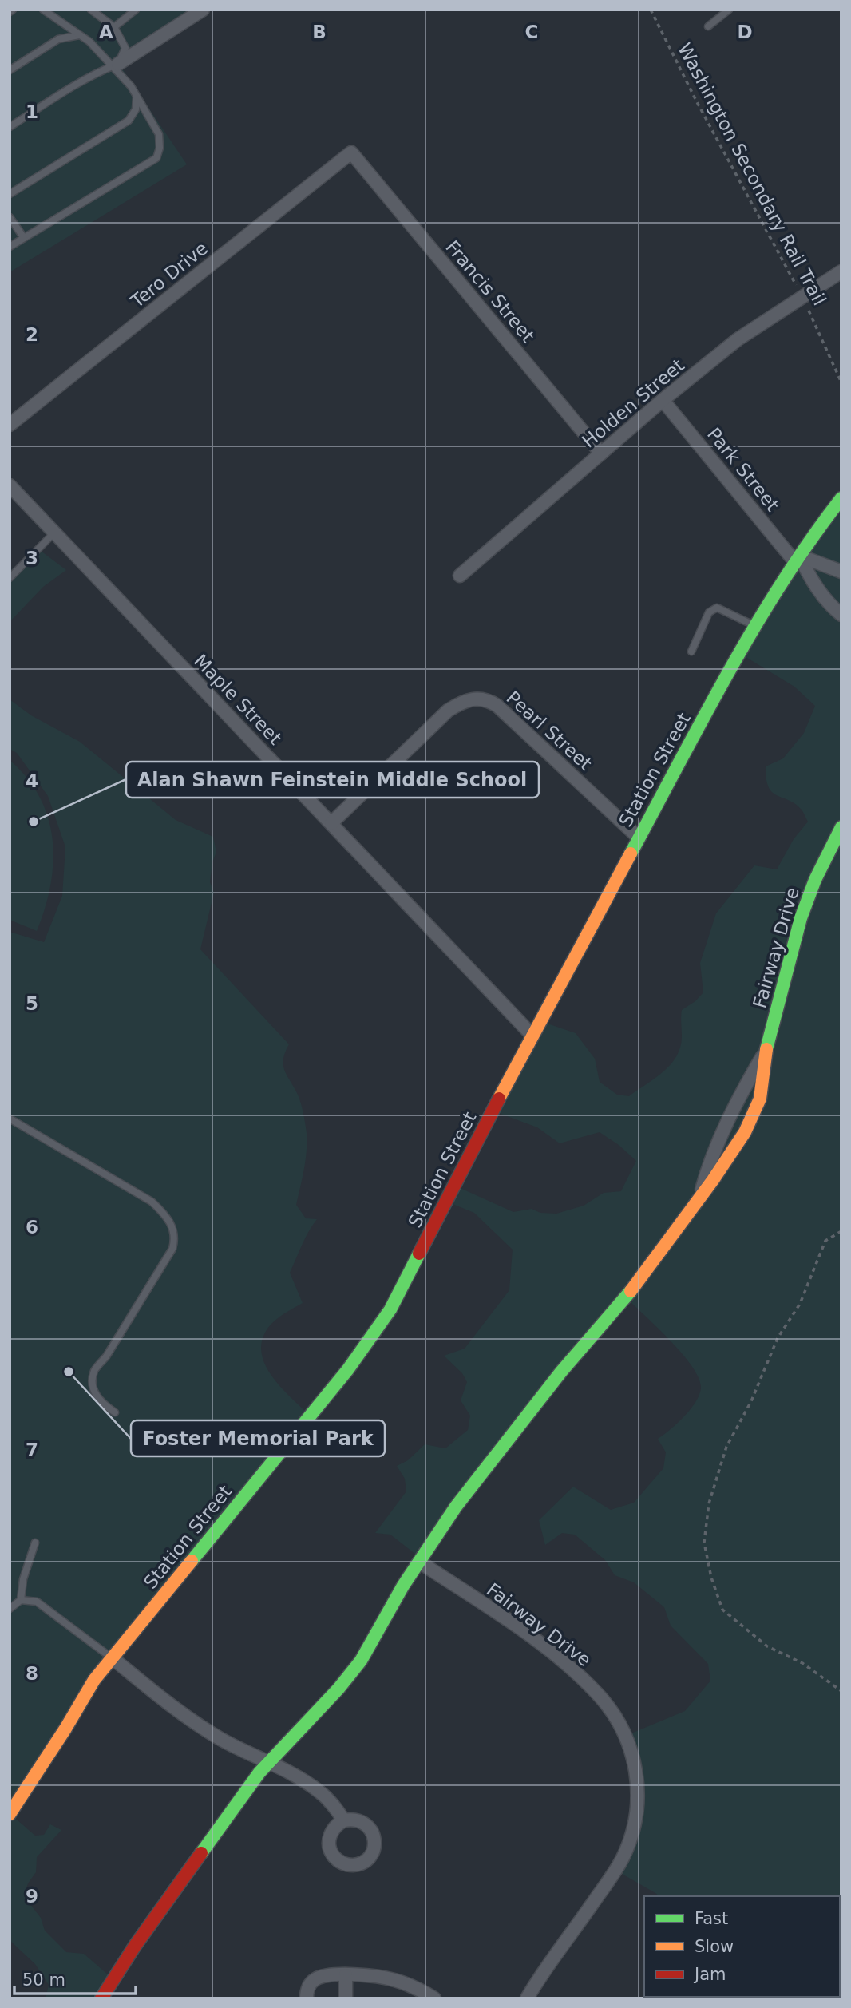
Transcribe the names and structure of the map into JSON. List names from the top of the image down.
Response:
{
  "streets": {
    "street": [
      "Tero Drive",
      "Francis Street",
      "Holden Street",
      "Park Street",
      "Maple Street",
      "Pearl Street",
      "Station Street",
      "Fairway Drive"
    ],
    "path": ["Washington Secondary Rail Trail"]
  },
  "crossings": [
    ["Washington Secondary Rail Trail", "Holden Street"],
    ["Tero Drive", "Francis Street"],
    ["Francis Street", "Holden Street"],
    ["Holden Street", "Park Street"],
    ["Park Street", "Station Street"],
    ["Maple Street", "Pearl Street"],
    ["Maple Street", "Station Street"],
    ["Pearl Street", "Station Street"]
  ],
  "places": ["Alan Shawn Feinstein Middle School", "Foster Memorial Park"],
  "legend": ["Fast", "Slow", "Jam"],
  "scale_bar": "50 m",
  "grid": {
    "columns": [
      "A",
      "B",
      "C",
      "D"
    ],
    "rows": [
      "1",
      "2",
      "3",
      "4",
      "5",
      "6",
      "7",
      "8",
      "9"
    ]
  }
}
